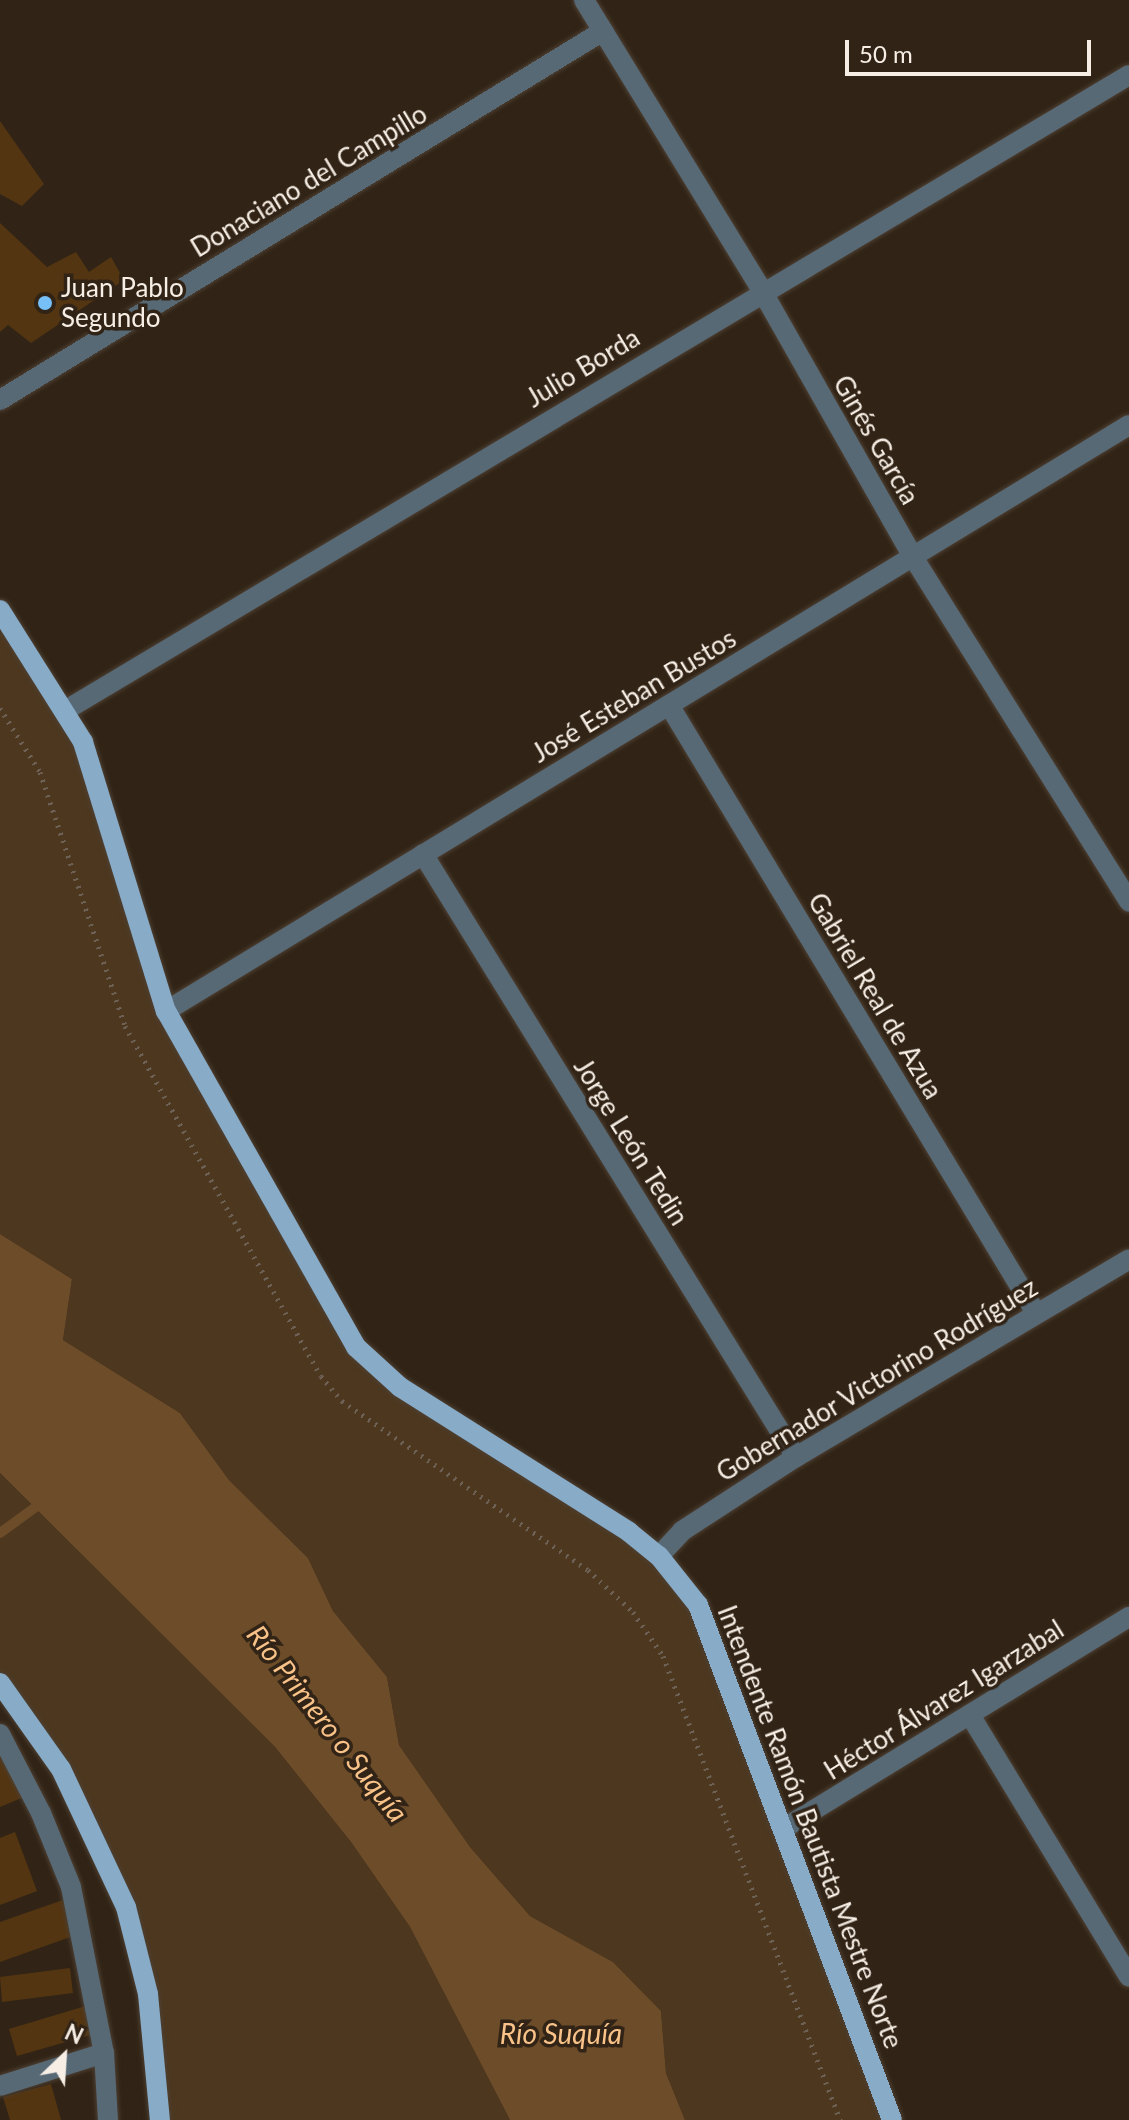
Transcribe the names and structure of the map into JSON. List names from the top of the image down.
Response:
{
  "streets": {
    "main road": ["Intendente Ramón Bautista Mestre Norte"],
    "street": [
      "Donaciano del Campillo",
      "Julio Borda",
      "Ginés García",
      "José Esteban Bustos",
      "Gabriel Real de Azua",
      "Jorge León Tedin",
      "Gobernador Victorino Rodríguez",
      "Héctor Álvarez Igarzabal"
    ]
  },
  "crossings": [
    ["Donaciano del Campillo", "Ginés García"],
    ["Julio Borda", "Ginés García"],
    ["Julio Borda", "Intendente Ramón Bautista Mestre Norte"],
    ["Ginés García", "José Esteban Bustos"],
    ["José Esteban Bustos", "Gabriel Real de Azua"],
    ["José Esteban Bustos", "Jorge León Tedin"],
    ["José Esteban Bustos", "Intendente Ramón Bautista Mestre Norte"],
    ["Gabriel Real de Azua", "Gobernador Victorino Rodríguez"],
    ["Jorge León Tedin", "Gobernador Victorino Rodríguez"],
    ["Gobernador Victorino Rodríguez", "Intendente Ramón Bautista Mestre Norte"],
    ["Héctor Álvarez Igarzabal", "Intendente Ramón Bautista Mestre Norte"]
  ],
  "water": ["Río Primero o Suquía", "Río Suquía"],
  "places": ["Juan Pablo Segundo"],
  "scale_bar": "50 m",
  "north": "top right"
}
